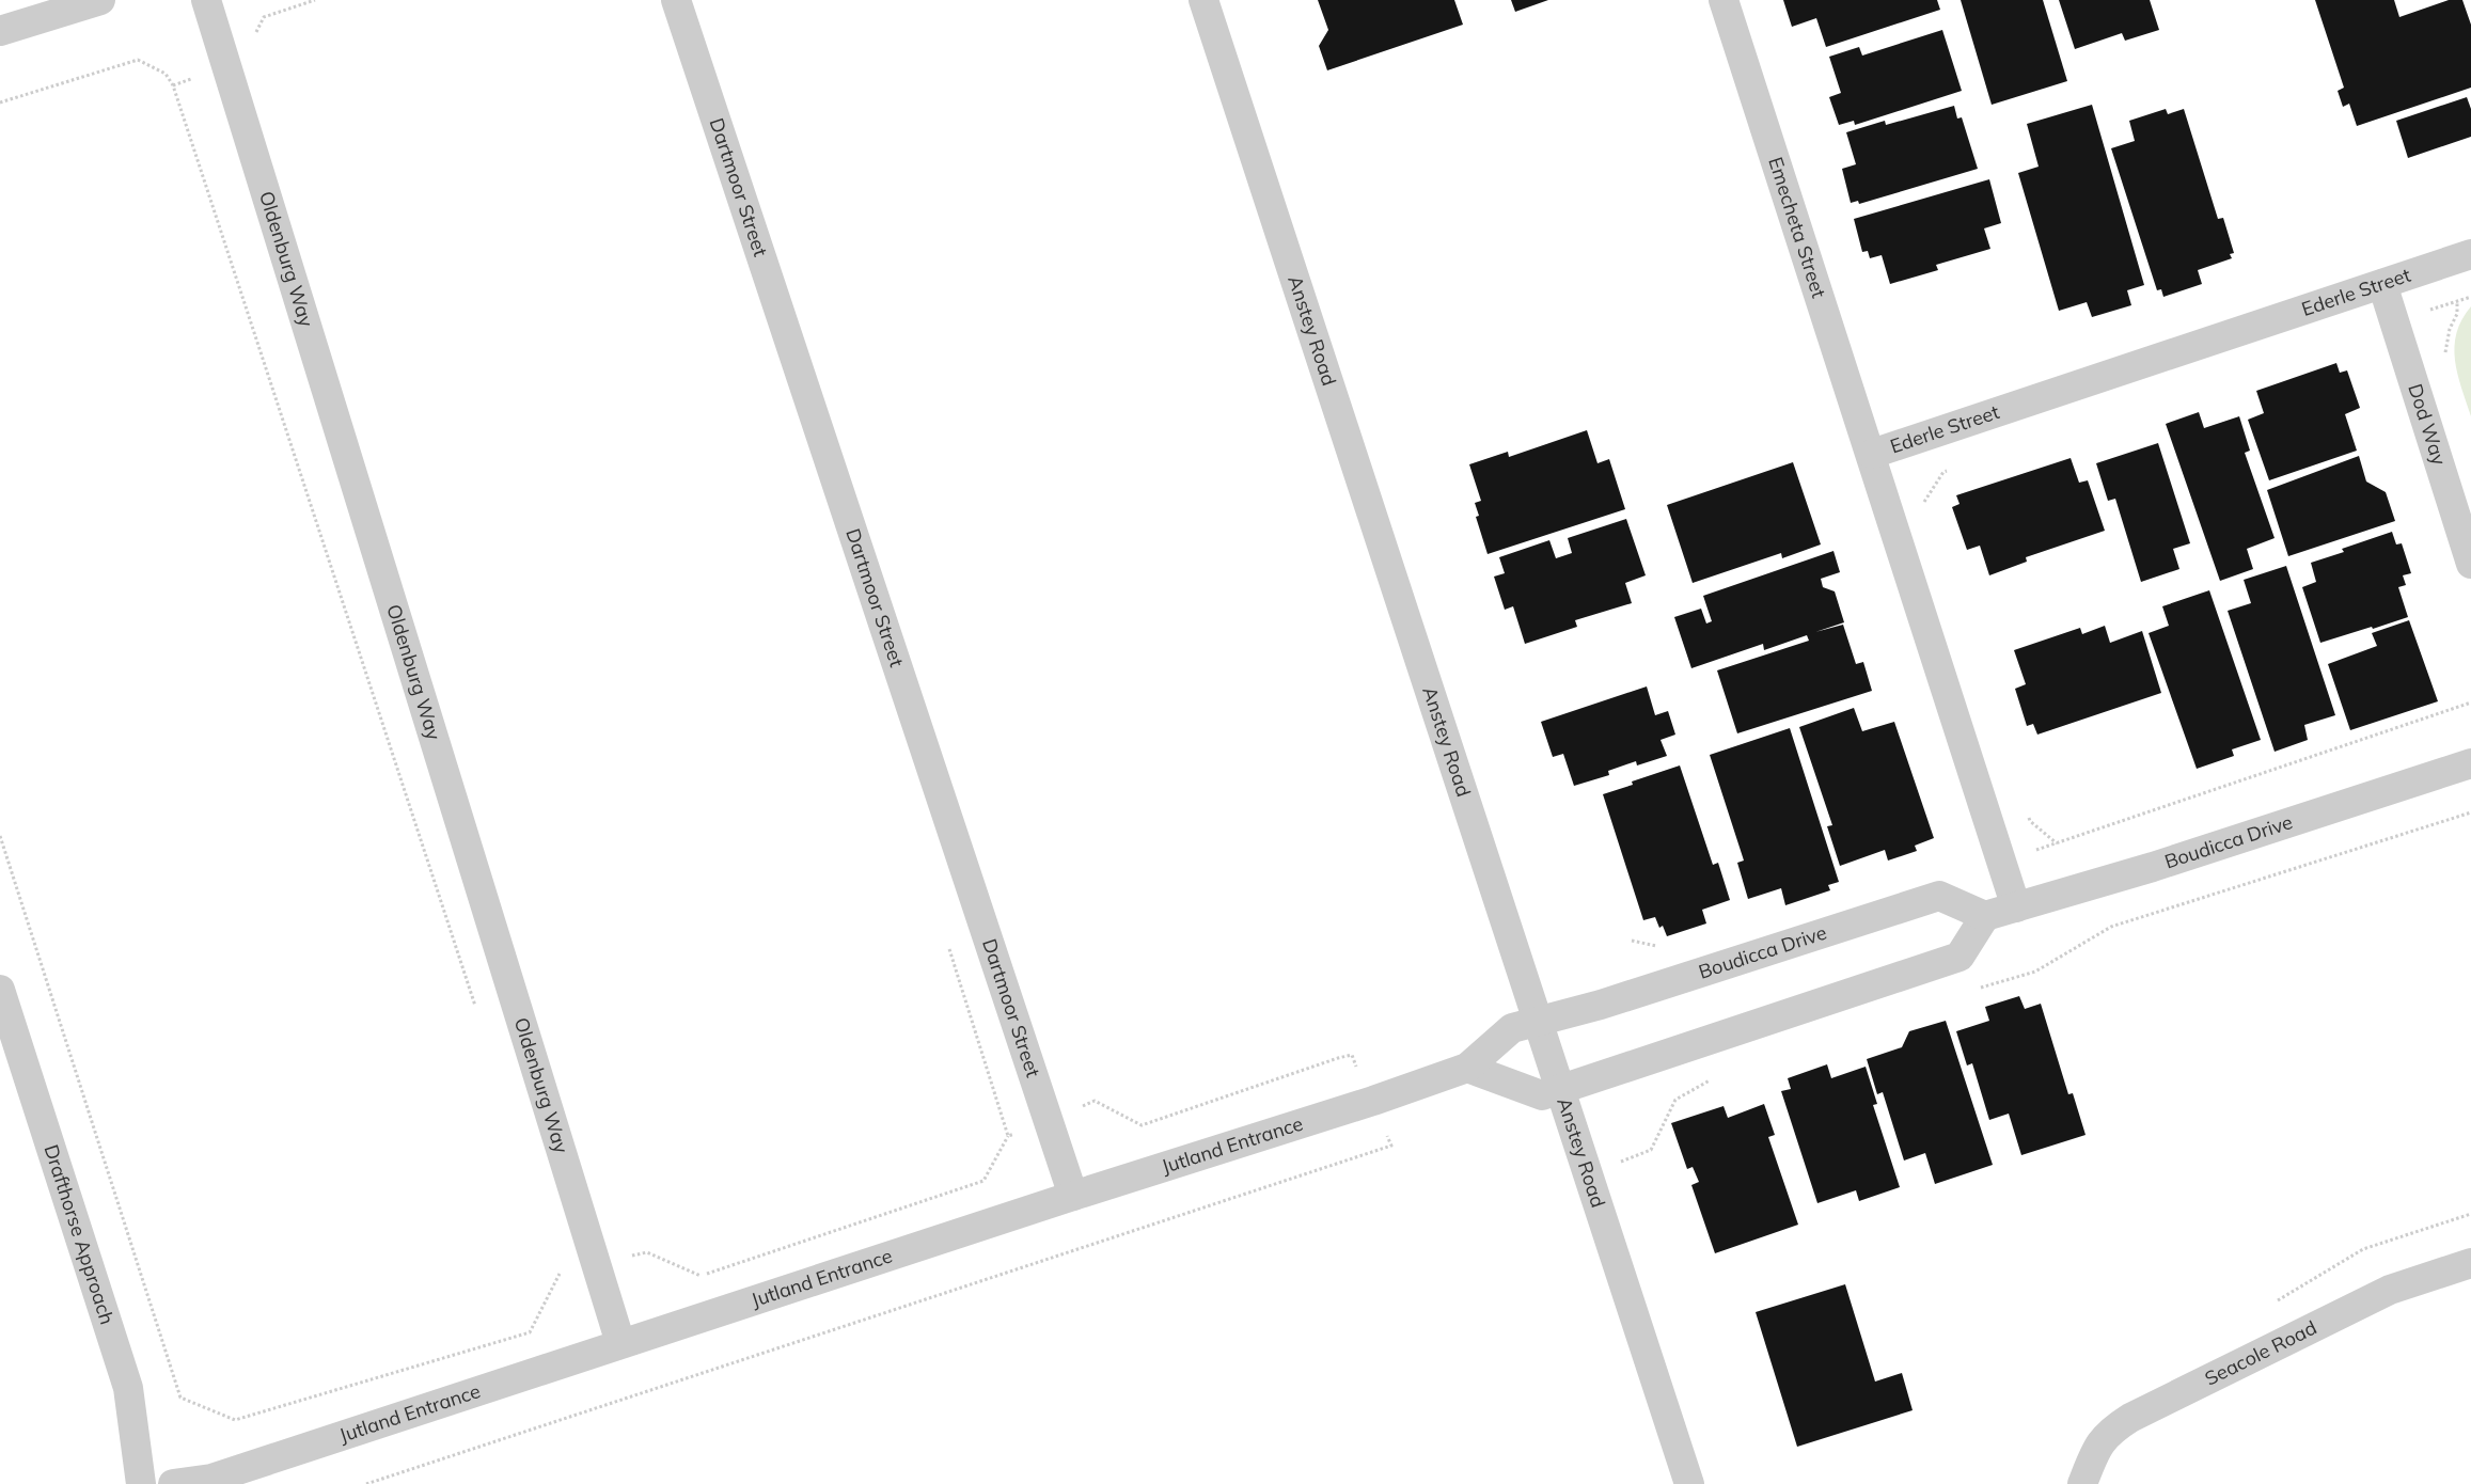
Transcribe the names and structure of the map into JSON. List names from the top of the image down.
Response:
{
  "streets": {
    "street": [
      "Dartmoor Street",
      "Emecheta Street",
      "Oldenburg Way",
      "Ederle Street",
      "Anstey Road",
      "Dod Way",
      "Boudicca Drive",
      "Jutland Entrance",
      "Drafthorse Approach",
      "Seacole Road"
    ]
  },
  "crossings": [
    ["Dartmoor Street", "Jutland Entrance"],
    ["Emecheta Street", "Ederle Street"],
    ["Oldenburg Way", "Jutland Entrance"],
    ["Ederle Street", "Dod Way"],
    ["Ederle Street", "Boudicca Drive"],
    ["Anstey Road", "Boudicca Drive"],
    ["Anstey Road", "Jutland Entrance"],
    ["Boudicca Drive", "Jutland Entrance"]
  ]
}
